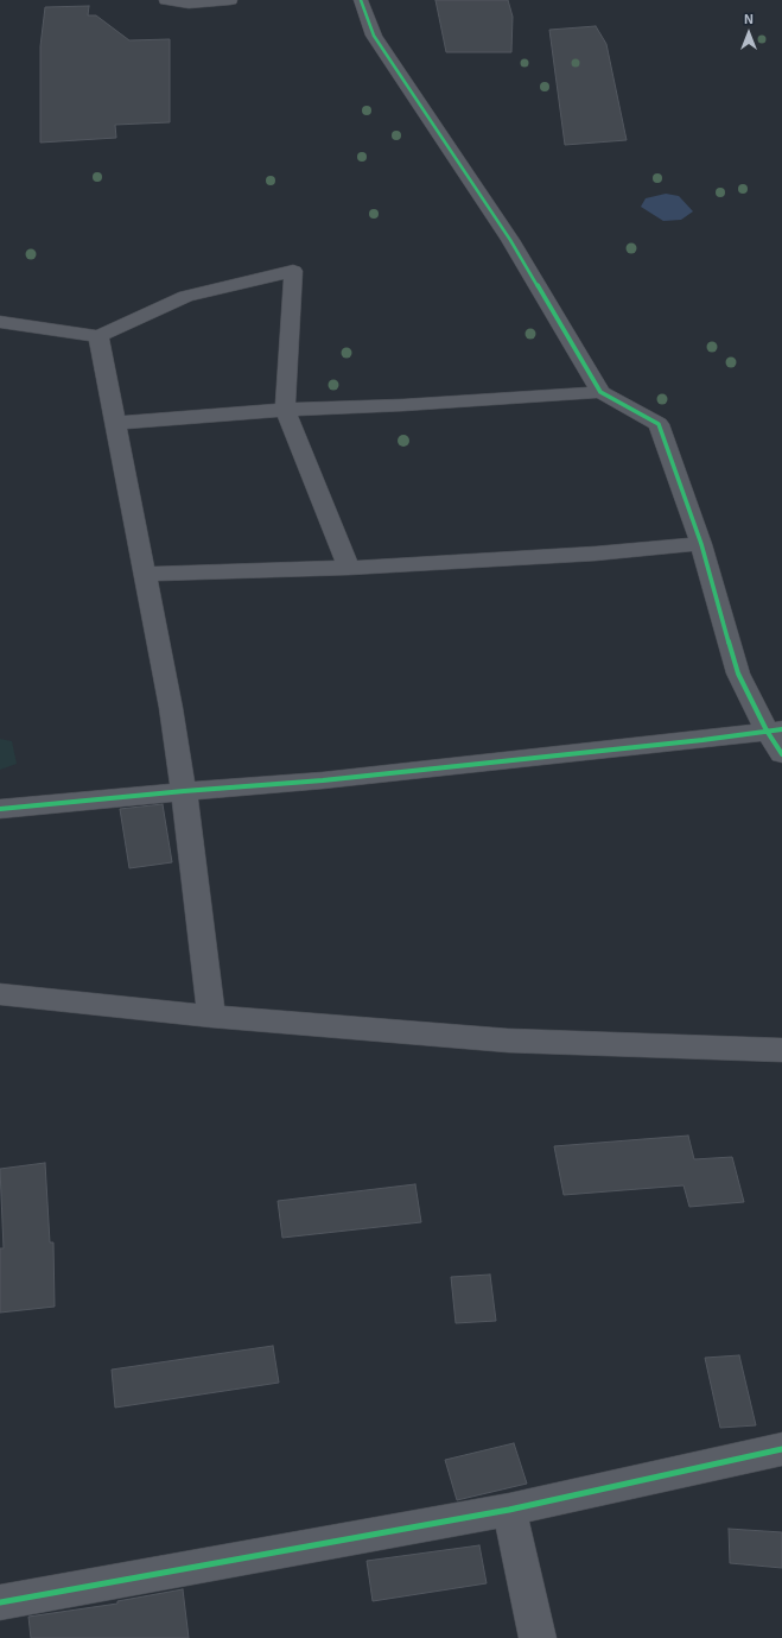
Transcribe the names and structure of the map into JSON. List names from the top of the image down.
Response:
{
  "north": "top"
}
